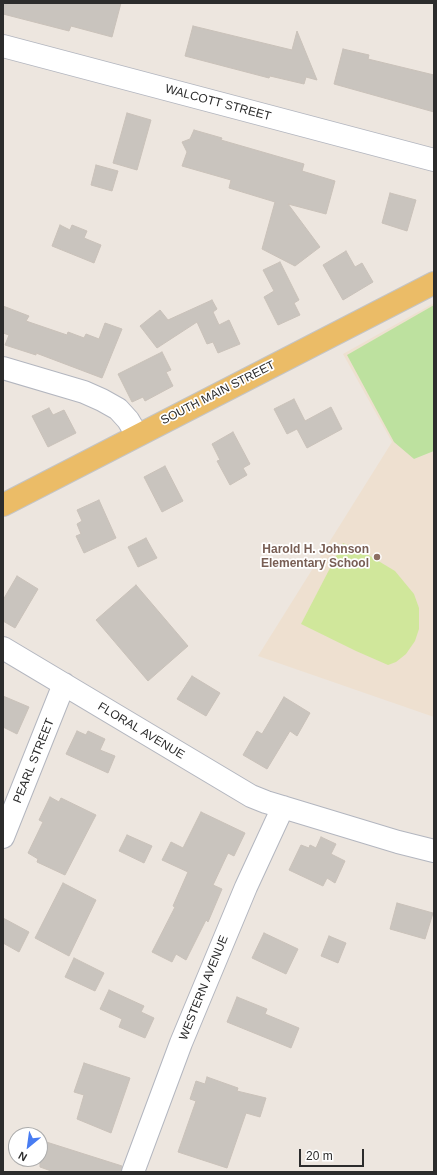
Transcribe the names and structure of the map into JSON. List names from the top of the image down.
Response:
{
  "streets": {
    "main road": ["SOUTH MAIN STREET"],
    "street": [
      "WALCOTT STREET",
      "FLORAL AVENUE",
      "PEARL STREET",
      "WESTERN AVENUE"
    ]
  },
  "crossings": [
    ["FLORAL AVENUE", "PEARL STREET"],
    ["FLORAL AVENUE", "WESTERN AVENUE"]
  ],
  "places": ["Harold H. Johnson Elementary School"],
  "scale_bar": "20 m",
  "north": "bottom left"
}
